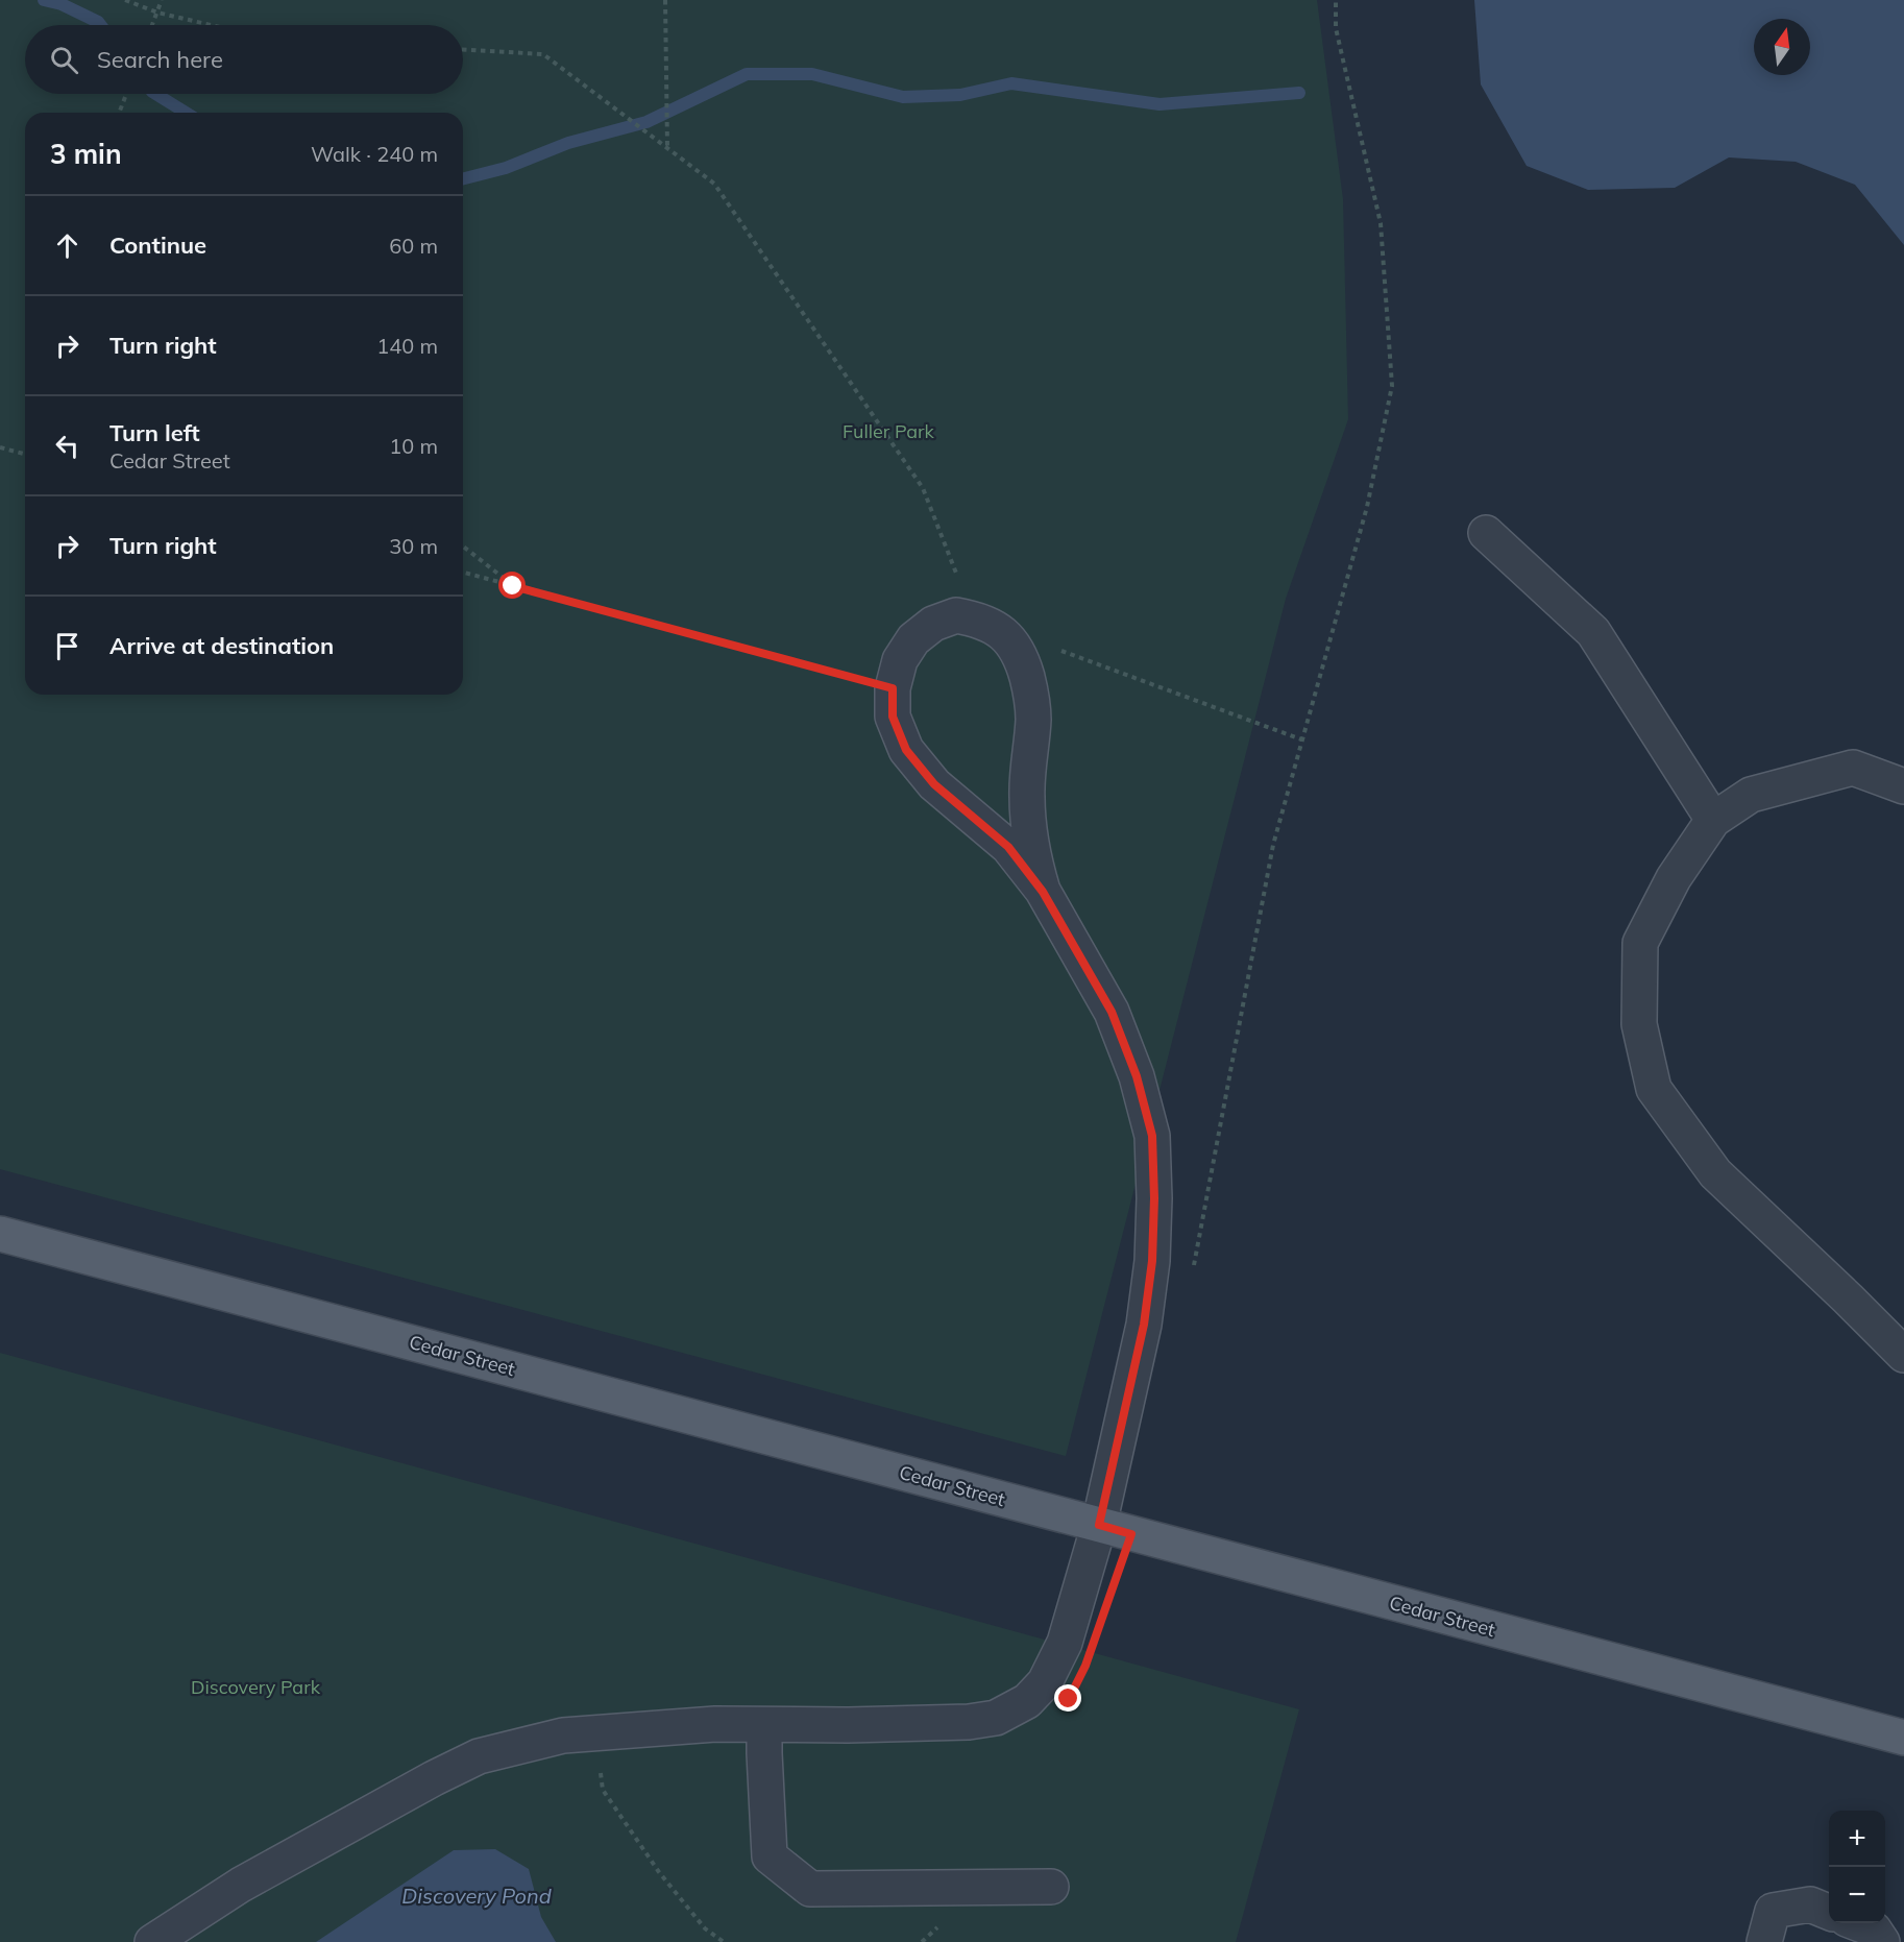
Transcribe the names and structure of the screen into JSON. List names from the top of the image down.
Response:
{
  "streets": {
    "main road": ["Cedar Street"]
  },
  "water": ["Discovery Pond"],
  "parks": ["Fuller Park", "Discovery Park"],
  "north": "top",
  "page": {
    "search": "Search here",
    "heading": ["3 min", "Walk · 240 m"],
    "list": [
      ["Continue", "60 m"],
      ["Turn right", "140 m"],
      ["Turn left", "Cedar Street", "10 m"],
      ["Turn right", "30 m"],
      "Arrive at destination"
    ],
    "map_buttons": ["+", "−"]
  }
}
